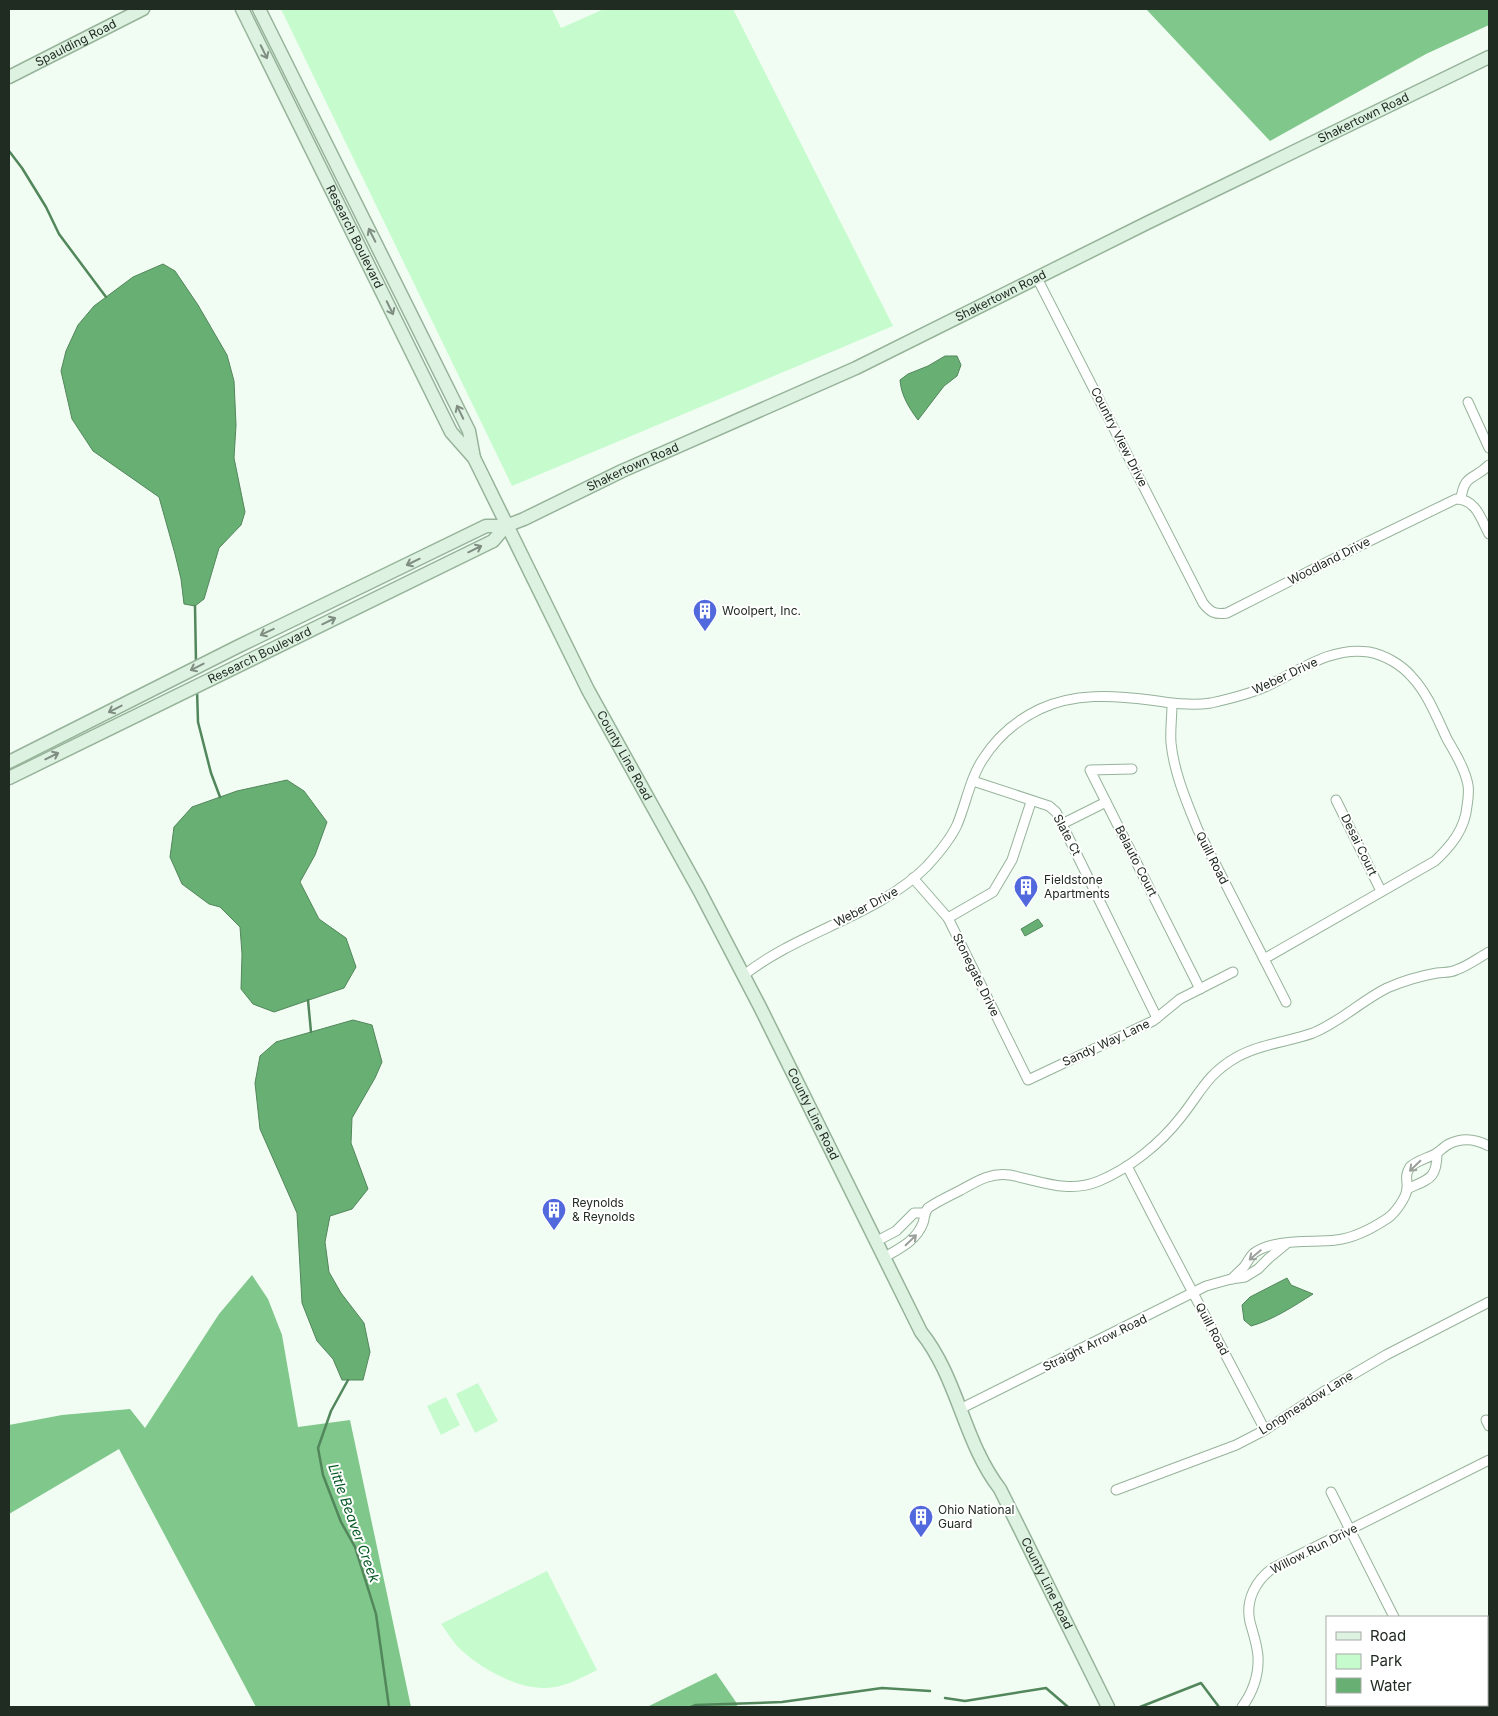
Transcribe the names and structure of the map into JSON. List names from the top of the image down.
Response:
{
  "streets": {
    "main road": [
      "Spaulding Road",
      "Shakertown Road",
      "Research Boulevard",
      "County Line Road"
    ],
    "street": [
      "Country View Drive",
      "Woodland Drive",
      "Weber Drive",
      "Slate Ct",
      "Desai Court",
      "Quill Road",
      "Belauto Court",
      "Stonegate Drive",
      "Sandy Way Lane",
      "Straight Arrow Road",
      "Longmeadow Lane",
      "Willow Run Drive"
    ]
  },
  "crossings": [
    ["Shakertown Road", "Research Boulevard"],
    ["Shakertown Road", "Country View Drive"],
    ["Shakertown Road", "County Line Road"],
    ["Research Boulevard", "County Line Road"],
    ["Country View Drive", "Woodland Drive"],
    ["Weber Drive", "County Line Road"],
    ["Weber Drive", "Slate Ct"],
    ["Weber Drive", "Desai Court"],
    ["Weber Drive", "Quill Road"],
    ["Weber Drive", "Stonegate Drive"],
    ["County Line Road", "Straight Arrow Road"],
    ["Slate Ct", "Sandy Way Lane"],
    ["Quill Road", "Straight Arrow Road"],
    ["Quill Road", "Longmeadow Lane"],
    ["Belauto Court", "Sandy Way Lane"],
    ["Stonegate Drive", "Sandy Way Lane"]
  ],
  "water": ["Little Beaver Creek"],
  "places": {
    "building": [
      "Woolpert, Inc.",
      "Fieldstone Apartments",
      "Reynolds & Reynolds",
      "Ohio National Guard"
    ]
  },
  "legend": ["Road", "Park", "Water"]
}
